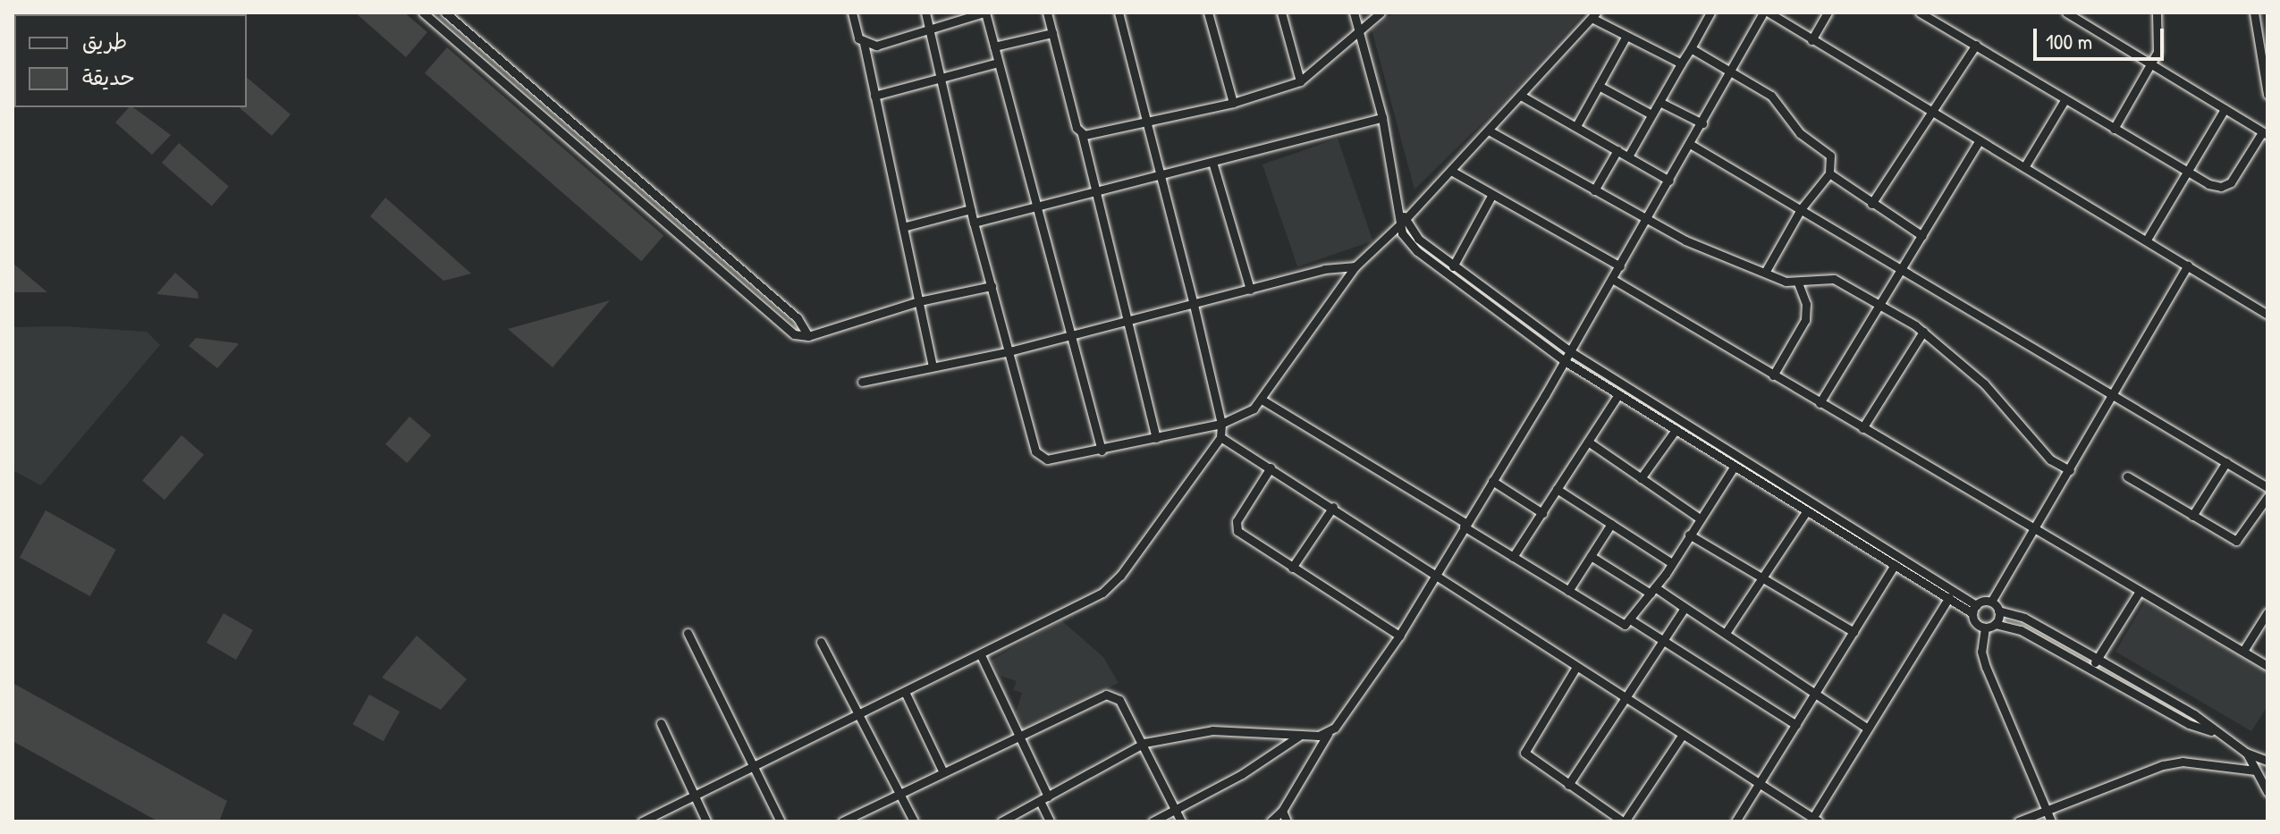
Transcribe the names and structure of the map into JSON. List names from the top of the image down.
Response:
{
  "legend": ["طريق", "حديقة"],
  "scale_bar": "100 m"
}
